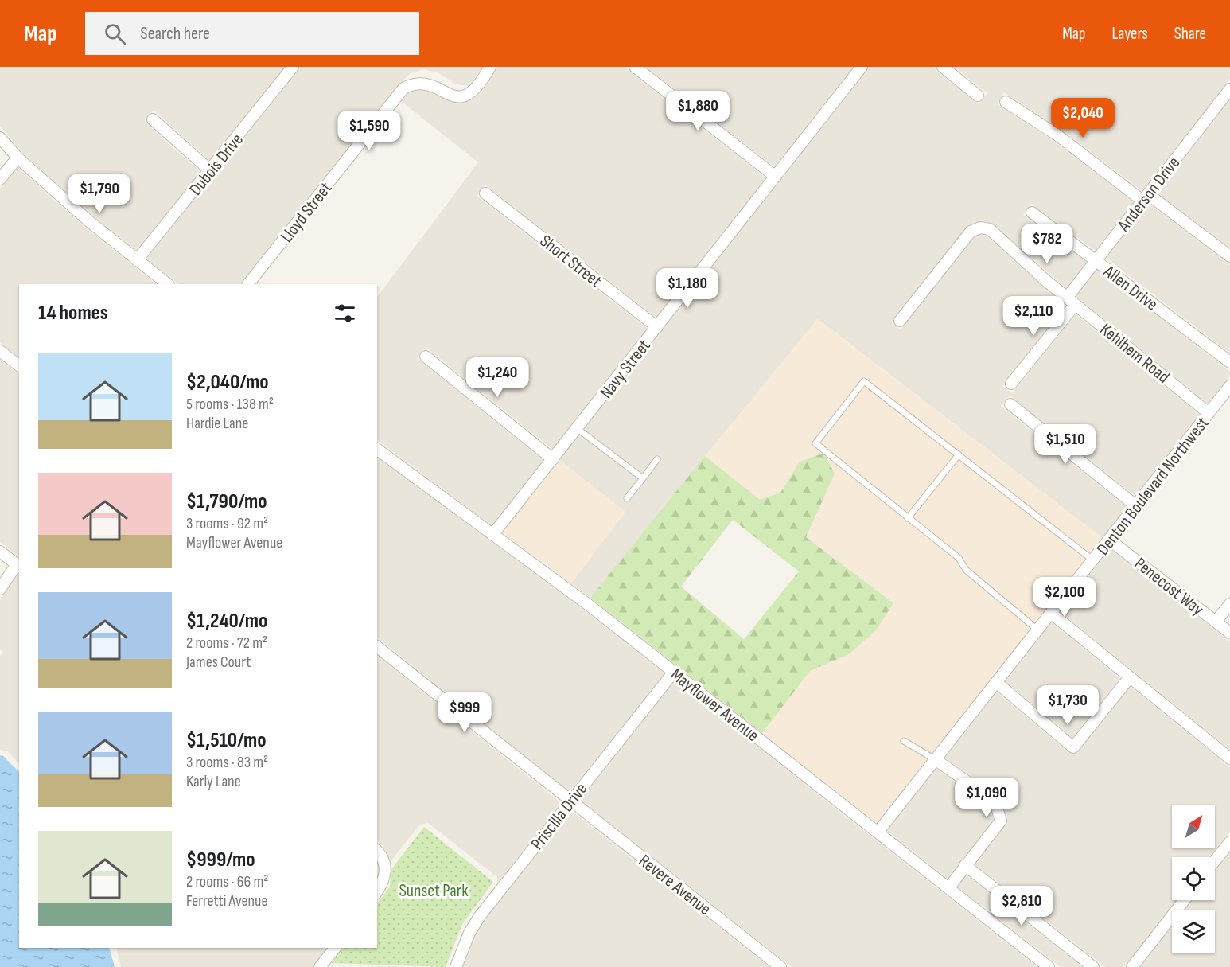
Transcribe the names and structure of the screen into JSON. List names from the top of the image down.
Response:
{
  "streets": {
    "street": [
      "Dubois Drive",
      "Anderson Drive",
      "Lloyd Street",
      "Short Street",
      "Allen Drive",
      "Kehlhem Road",
      "Navy Street",
      "Denton Boulevard Northwest",
      "Penecost Way",
      "Mayflower Avenue",
      "Priscilla Drive",
      "Revere Avenue"
    ]
  },
  "crossings": [
    ["Anderson Drive", "Allen Drive"],
    ["Anderson Drive", "Kehlhem Road"],
    ["Short Street", "Navy Street"],
    ["Kehlhem Road", "Denton Boulevard Northwest"],
    ["Navy Street", "Mayflower Avenue"],
    ["Denton Boulevard Northwest", "Penecost Way"],
    ["Denton Boulevard Northwest", "Mayflower Avenue"],
    ["Mayflower Avenue", "Priscilla Drive"],
    ["Priscilla Drive", "Revere Avenue"]
  ],
  "parks": ["Sunset Park"],
  "north": "top right",
  "page": {
    "header": "Map",
    "search": "Search here",
    "nav": ["Map", "Layers", "Share"],
    "price": [
      "$1,880",
      "$2,040",
      "$1,590",
      "$1,790",
      "$782",
      "$1,180",
      "$2,110",
      "$1,240",
      "$1,510",
      "$2,100",
      "$1,730",
      "$999",
      "$1,090",
      "$2,810"
    ],
    "heading": "14 homes",
    "list": [
      {
        "name": "$2,040/mo",
        "note": "5 rooms · 138 m² · Hardie Lane"
      },
      {
        "name": "$1,790/mo",
        "note": "3 rooms · 92 m² · Mayflower Avenue"
      },
      {
        "name": "$1,240/mo",
        "note": "2 rooms · 72 m² · James Court"
      },
      {
        "name": "$1,510/mo",
        "note": "3 rooms · 83 m² · Karly Lane"
      },
      {
        "name": "$999/mo",
        "note": "2 rooms · 66 m² · Ferretti Avenue"
      }
    ]
  }
}
